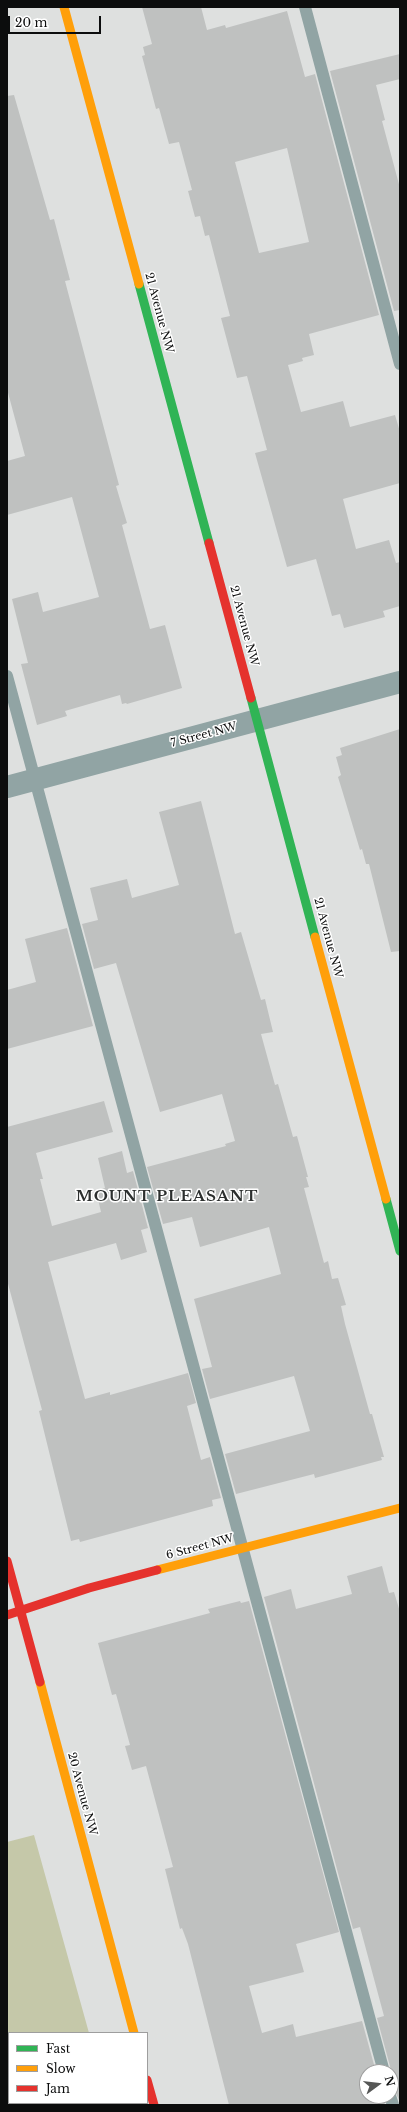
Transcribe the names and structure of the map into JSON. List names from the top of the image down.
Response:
{
  "streets": {
    "street": [
      "21 Avenue NW",
      "7 Street NW",
      "6 Street NW",
      "20 Avenue NW"
    ]
  },
  "crossings": [
    ["21 Avenue NW", "7 Street NW"],
    ["6 Street NW", "20 Avenue NW"]
  ],
  "districts": ["MOUNT PLEASANT"],
  "legend": ["Fast", "Slow", "Jam"],
  "scale_bar": "20 m",
  "north": "right"
}
